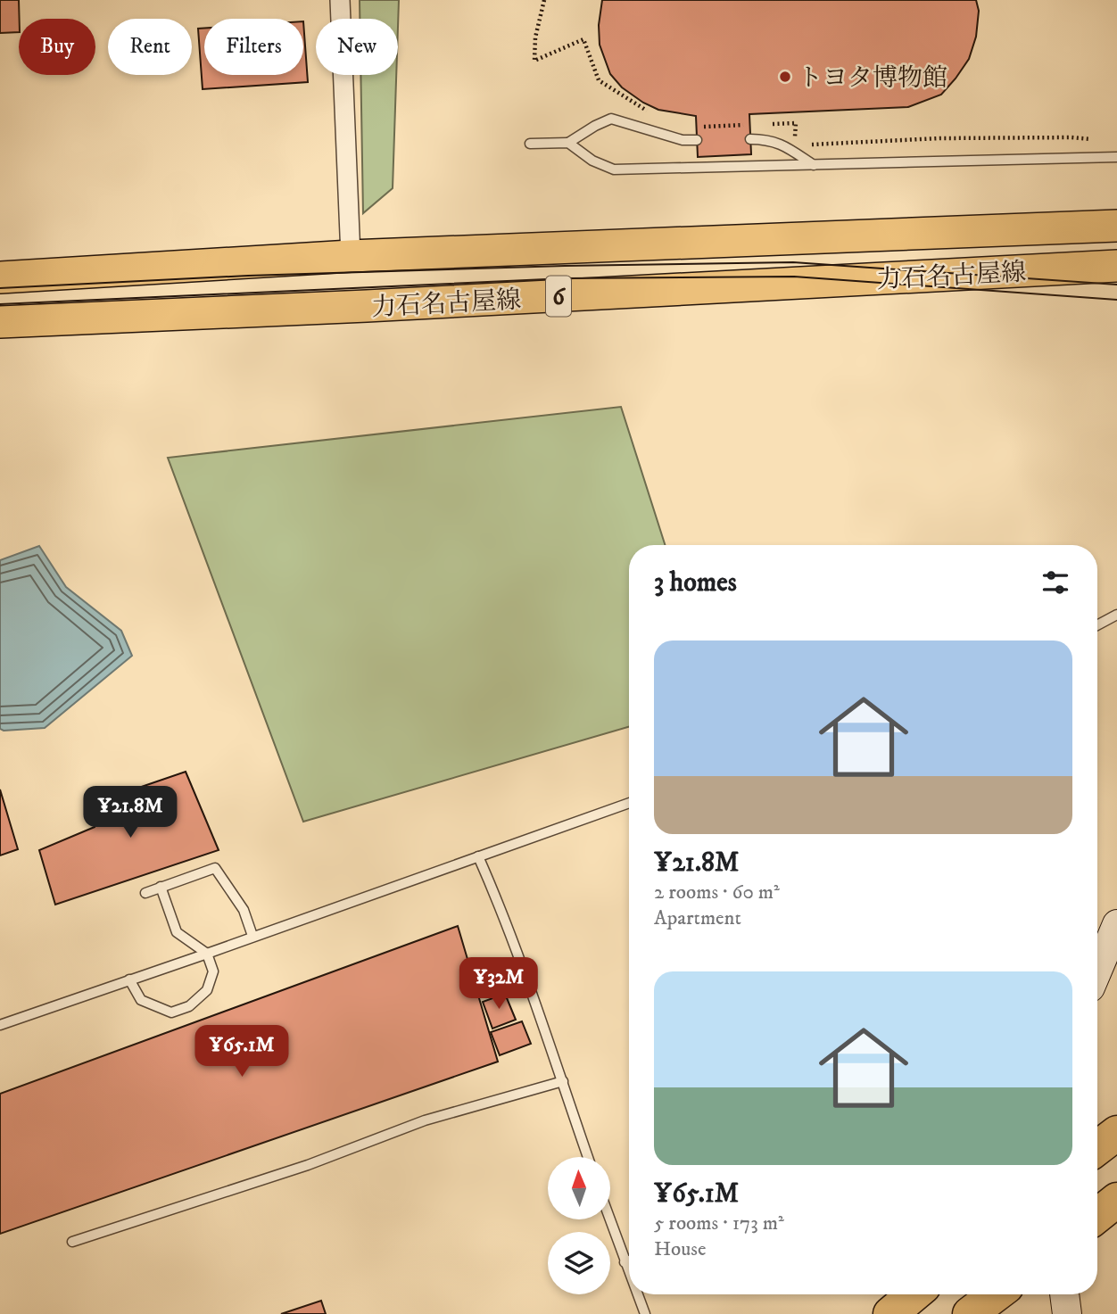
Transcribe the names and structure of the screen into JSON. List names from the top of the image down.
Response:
{
  "streets": {
    "main road": ["力石名古屋線", "6"]
  },
  "places": ["トヨタ博物館"],
  "north": "top",
  "page": {
    "chip": [
      "Buy",
      "Rent",
      "Filters",
      "New"
    ],
    "heading": "3 homes",
    "list": [
      {
        "name": "¥21.8M",
        "note": "2 rooms · 60 m² · Apartment"
      },
      {
        "name": "¥65.1M",
        "note": "5 rooms · 173 m² · House"
      }
    ],
    "price": ["¥21.8M", "¥32M", "¥65.1M"]
  }
}
